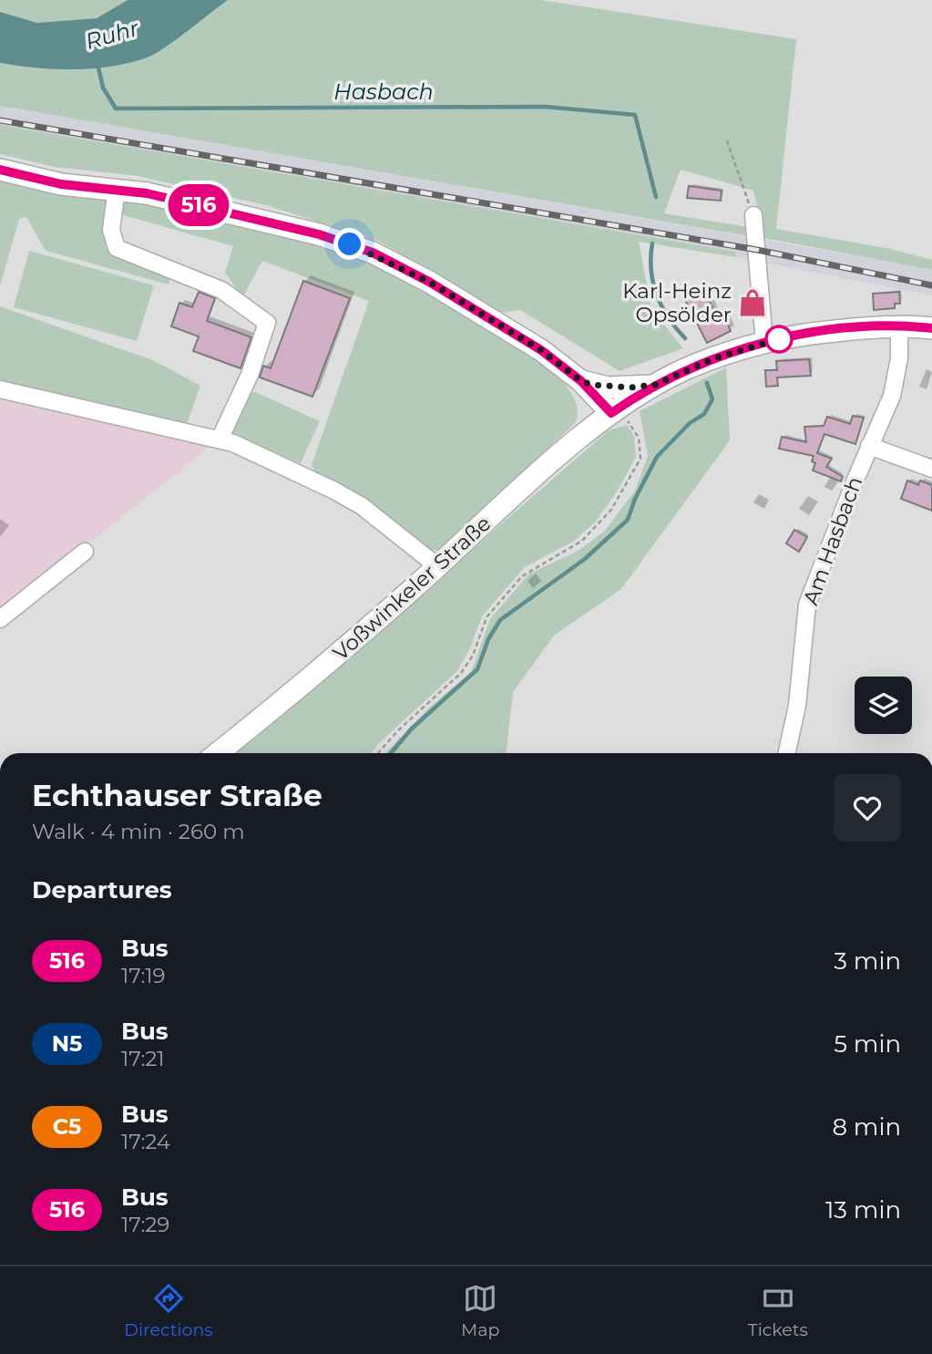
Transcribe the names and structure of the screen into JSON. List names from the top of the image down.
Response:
{
  "streets": {
    "main road": ["Voßwinkeler Straße"],
    "street": ["Am Hasbach"]
  },
  "water": ["Ruhr", "Hasbach"],
  "places": {
    "shop": ["Karl-Heinz Opsölder"]
  },
  "lines": ["bus line 516"],
  "page": {
    "on_map": "516",
    "heading": [
      ["Echthauser Straße", "Walk · 4 min · 260 m"],
      "Departures"
    ],
    "list": [
      {
        "mark": "516",
        "name": "Bus",
        "note": "17:19",
        "value": "3 min"
      },
      {
        "mark": "N5",
        "name": "Bus",
        "note": "17:21",
        "value": "5 min"
      },
      {
        "mark": "C5",
        "name": "Bus",
        "note": "17:24",
        "value": "8 min"
      },
      {
        "mark": "516",
        "name": "Bus",
        "note": "17:29",
        "value": "13 min"
      }
    ],
    "tabs": ["Directions", "Map", "Tickets"]
  }
}
